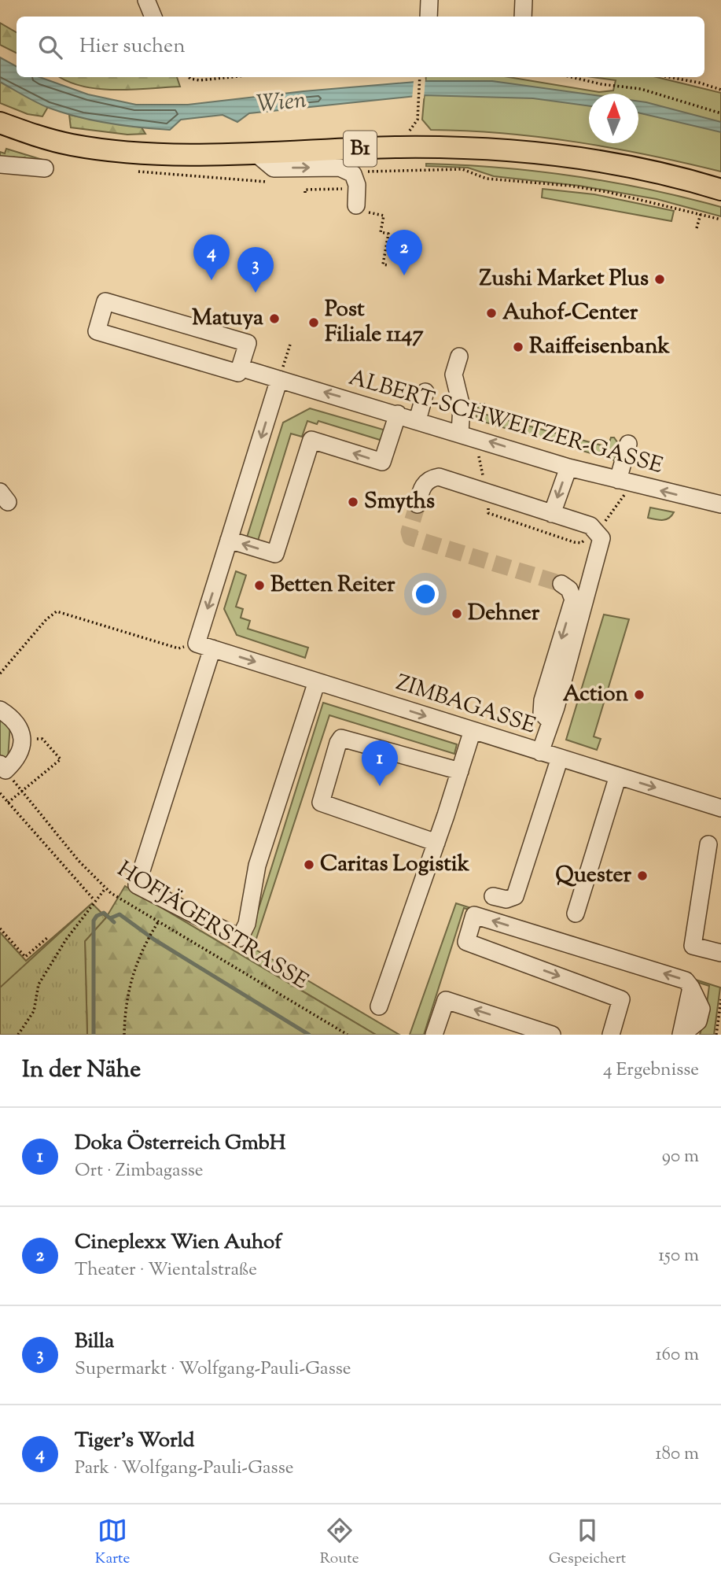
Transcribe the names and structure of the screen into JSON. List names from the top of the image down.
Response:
{
  "streets": {
    "main road": ["B1"],
    "street": ["ALBERT-SCHWEITZER-GASSE", "ZIMBAGASSE"],
    "path": ["HOFJÄGERSTRASSE"]
  },
  "one_way": ["ALBERT-SCHWEITZER-GASSE", "ZIMBAGASSE"],
  "water": ["Wien"],
  "places": [
    "Zushi Market Plus",
    "Auhof-Center",
    "Matuya",
    "Post Filiale 1147",
    "Raiffeisenbank",
    "Smyths",
    "Betten Reiter",
    "Dehner",
    "Action",
    "Caritas Logistik",
    "Quester"
  ],
  "north": "top",
  "page": {
    "search": "Hier suchen",
    "pins": [
      "2",
      "4",
      "3",
      "1"
    ],
    "heading": ["In der Nähe", "4 Ergebnisse"],
    "list": [
      {
        "mark": "1",
        "name": "Doka Österreich GmbH",
        "note": "Ort · Zimbagasse",
        "value": "90 m"
      },
      {
        "mark": "2",
        "name": "Cineplexx Wien Auhof",
        "note": "Theater · Wientalstraße",
        "value": "150 m"
      },
      {
        "mark": "3",
        "name": "Billa",
        "note": "Supermarkt · Wolfgang-Pauli-Gasse",
        "value": "160 m"
      },
      {
        "mark": "4",
        "name": "Tiger's World",
        "note": "Park · Wolfgang-Pauli-Gasse",
        "value": "180 m"
      }
    ],
    "nav": ["Karte", "Route", "Gespeichert"]
  }
}
